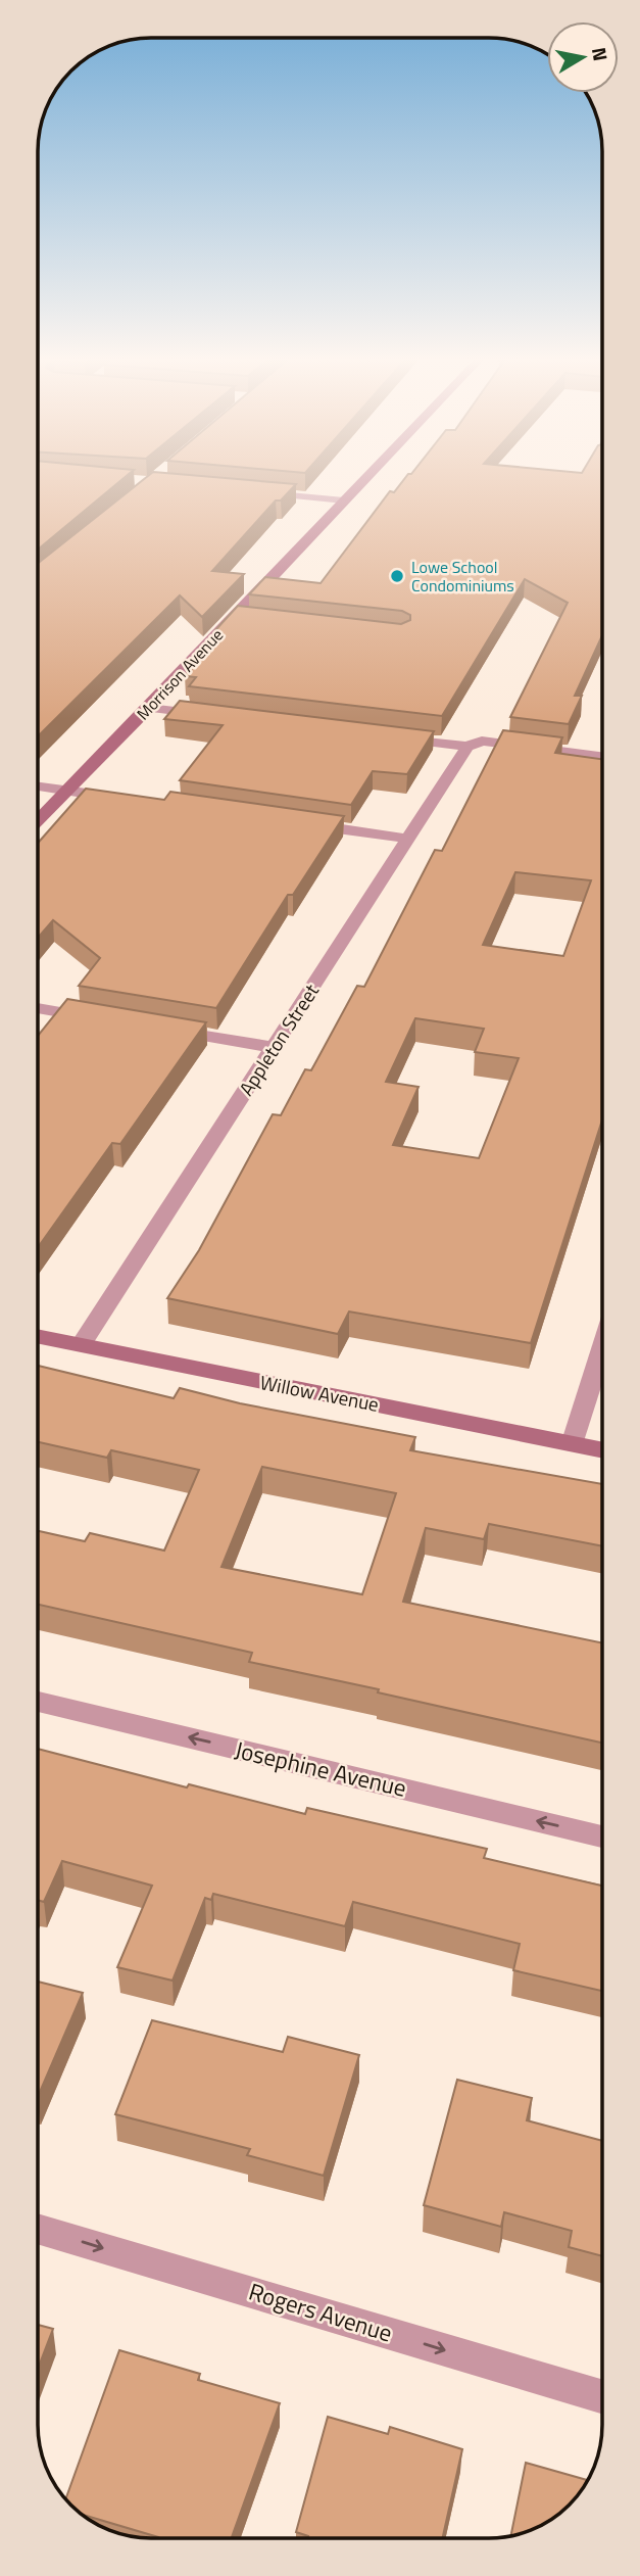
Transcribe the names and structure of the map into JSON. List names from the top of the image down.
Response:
{
  "streets": {
    "street": [
      "Morrison Avenue",
      "Appleton Street",
      "Willow Avenue",
      "Josephine Avenue",
      "Rogers Avenue"
    ]
  },
  "crossings": [
    ["Appleton Street", "Willow Avenue"]
  ],
  "one_way": ["Josephine Avenue", "Rogers Avenue"],
  "places": ["Lowe School Condominiums"],
  "north": "right"
}
